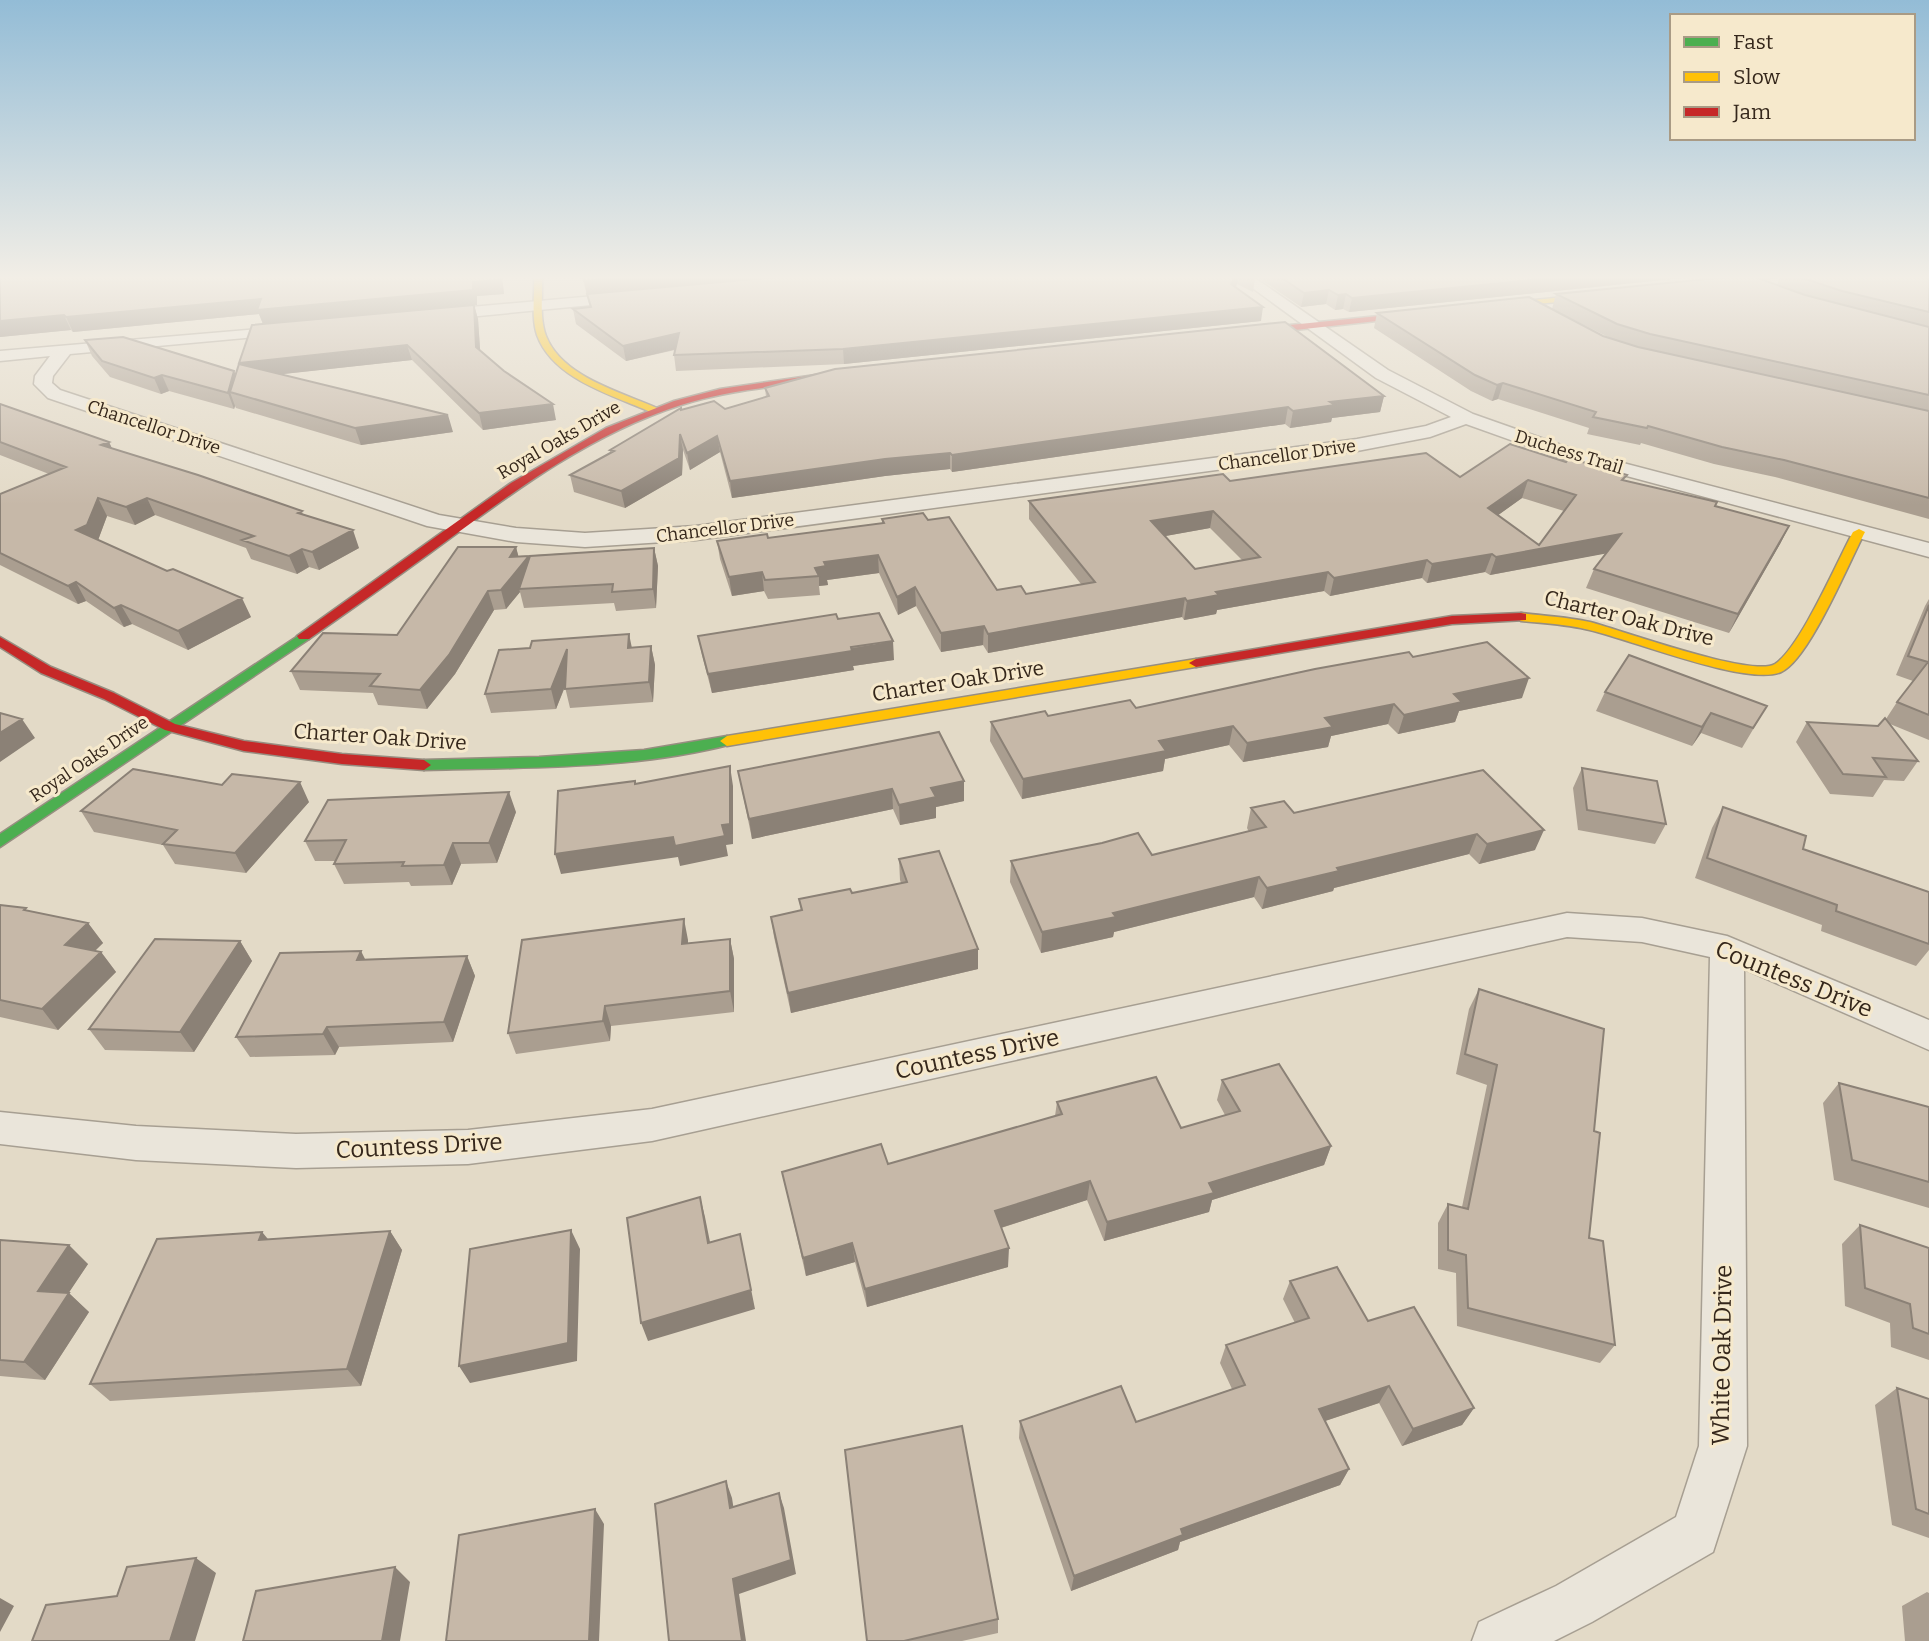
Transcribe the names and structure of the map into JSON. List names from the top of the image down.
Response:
{
  "streets": {
    "street": [
      "Chancellor Drive",
      "Royal Oaks Drive",
      "Duchess Trail",
      "Charter Oak Drive",
      "Countess Drive",
      "White Oak Drive"
    ]
  },
  "crossings": [
    ["Chancellor Drive", "Royal Oaks Drive"],
    ["Chancellor Drive", "Duchess Trail"],
    ["Royal Oaks Drive", "Charter Oak Drive"],
    ["Duchess Trail", "Charter Oak Drive"],
    ["Countess Drive", "White Oak Drive"]
  ],
  "legend": ["Fast", "Slow", "Jam"]
}
